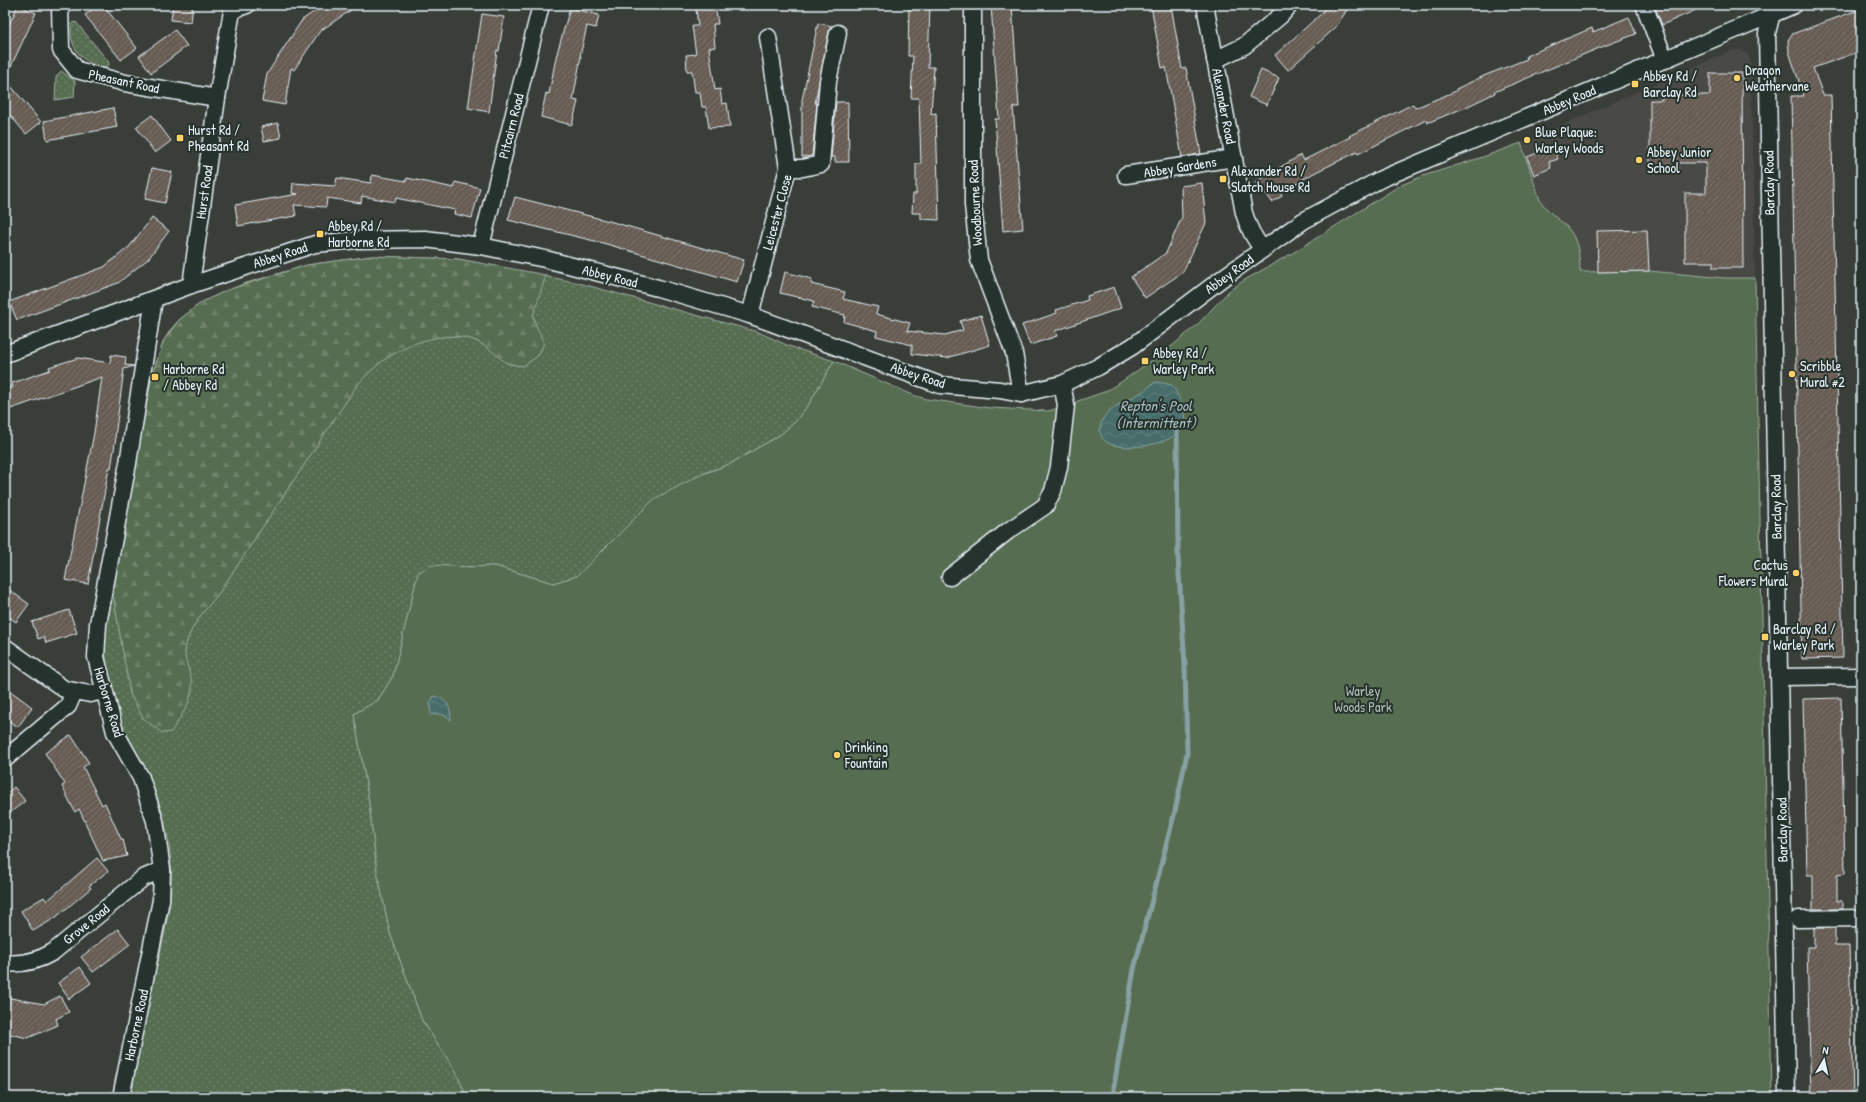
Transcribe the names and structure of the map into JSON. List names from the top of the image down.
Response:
{
  "streets": {
    "street": [
      "Pheasant Road",
      "Abbey Road",
      "Alexander Road",
      "Pitcairn Road",
      "Abbey Gardens",
      "Barclay Road",
      "Hurst Road",
      "Woodbourne Road",
      "Leicester Close",
      "Harborne Road",
      "Grove Road"
    ]
  },
  "crossings": [
    ["Pheasant Road", "Hurst Road"],
    ["Abbey Road", "Alexander Road"],
    ["Abbey Road", "Pitcairn Road"],
    ["Abbey Road", "Barclay Road"],
    ["Abbey Road", "Hurst Road"],
    ["Abbey Road", "Woodbourne Road"],
    ["Abbey Road", "Leicester Close"],
    ["Abbey Road", "Harborne Road"],
    ["Alexander Road", "Abbey Gardens"],
    ["Harborne Road", "Grove Road"]
  ],
  "water": ["Repton's Pool (Intermittent)"],
  "parks": ["Warley Woods Park"],
  "places": {
    "other": [
      "Dragon Weathervane",
      "Blue Plaque: Warley Woods",
      "Abbey Junior School",
      "Scribble Mural #2",
      "Cactus Flowers Mural",
      "Drinking Fountain"
    ],
    "transit": [
      "Abbey Rd / Barclay Rd",
      "Hurst Rd / Pheasant Rd",
      "Alexander Rd / Slatch House Rd",
      "Abbey Rd / Harborne Rd",
      "Abbey Rd / Warley Park",
      "Harborne Rd / Abbey Rd",
      "Barclay Rd / Warley Park"
    ]
  },
  "north": "top"
}
